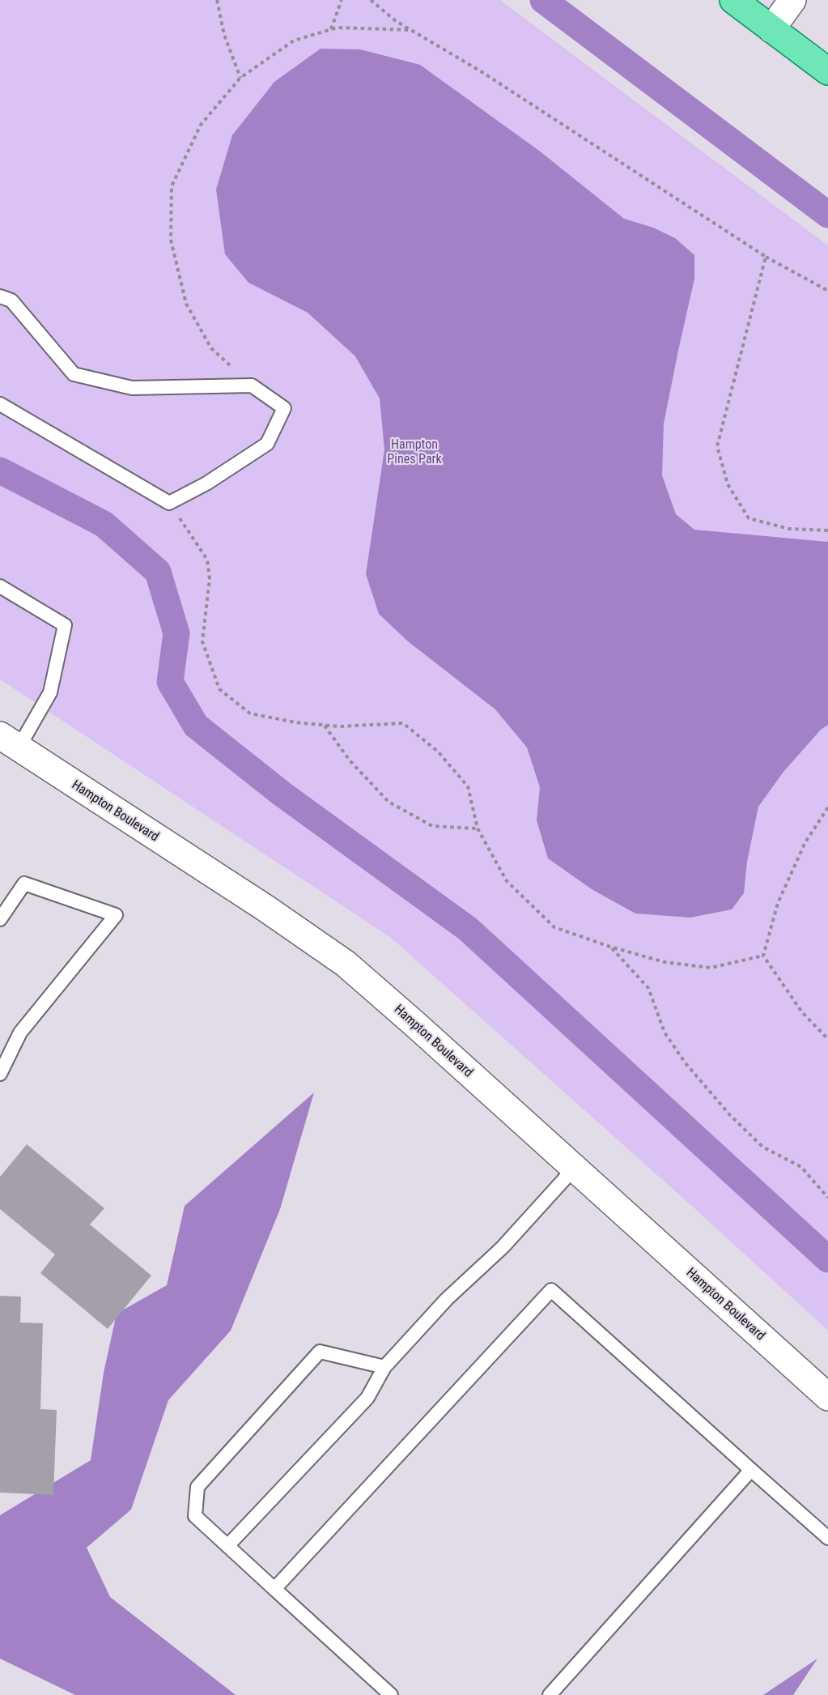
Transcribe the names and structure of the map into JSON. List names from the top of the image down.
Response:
{
  "streets": {
    "street": ["Hampton Boulevard"]
  },
  "parks": ["Hampton Pines Park"]
}
